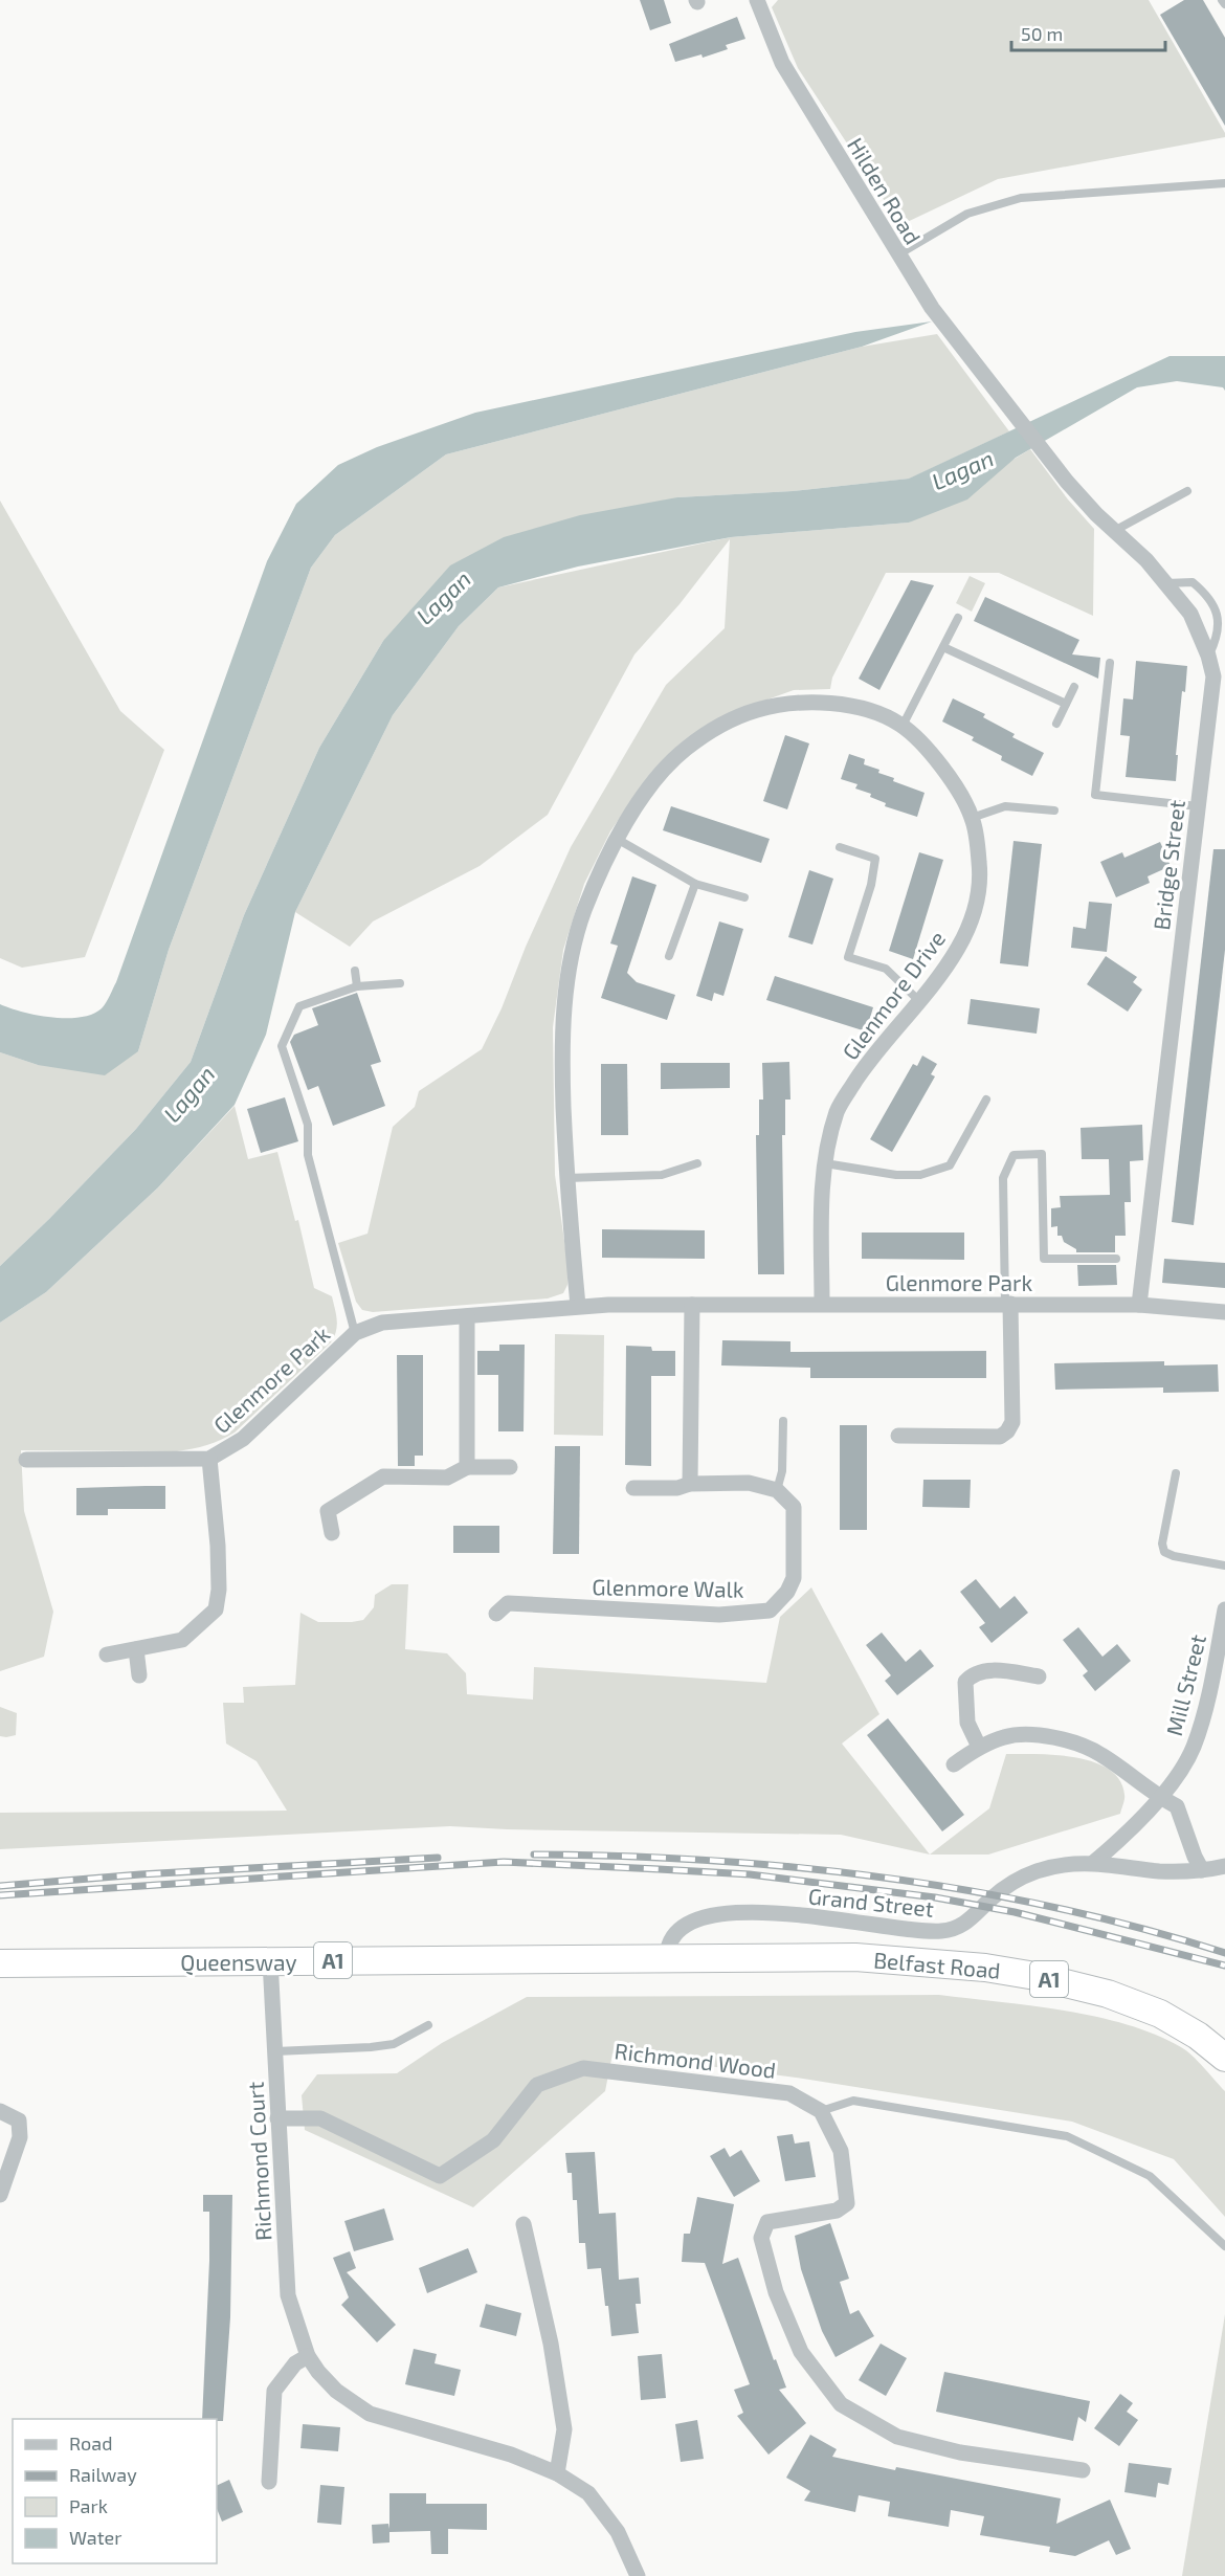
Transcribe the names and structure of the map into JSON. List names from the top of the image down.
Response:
{
  "streets": {
    "highway": ["A1", "Queensway", "Belfast Road"],
    "street": [
      "Hilden Road",
      "Bridge Street",
      "Glenmore Drive",
      "Glenmore Park",
      "Glenmore Walk",
      "Mill Street",
      "Grand Street",
      "Richmond Wood",
      "Richmond Court"
    ]
  },
  "crossings": [
    ["Hilden Road", "Bridge Street"],
    ["Bridge Street", "Glenmore Park"],
    ["Glenmore Drive", "Glenmore Park"],
    ["Mill Street", "Grand Street"],
    ["Grand Street", "Queensway"],
    ["Grand Street", "Belfast Road"],
    ["Queensway", "Belfast Road"],
    ["Queensway", "Richmond Court"],
    ["Richmond Wood", "Richmond Court"]
  ],
  "water": ["Lagan"],
  "legend": [
    "Road",
    "Railway",
    "Park",
    "Water"
  ],
  "scale_bar": "50 m"
}
